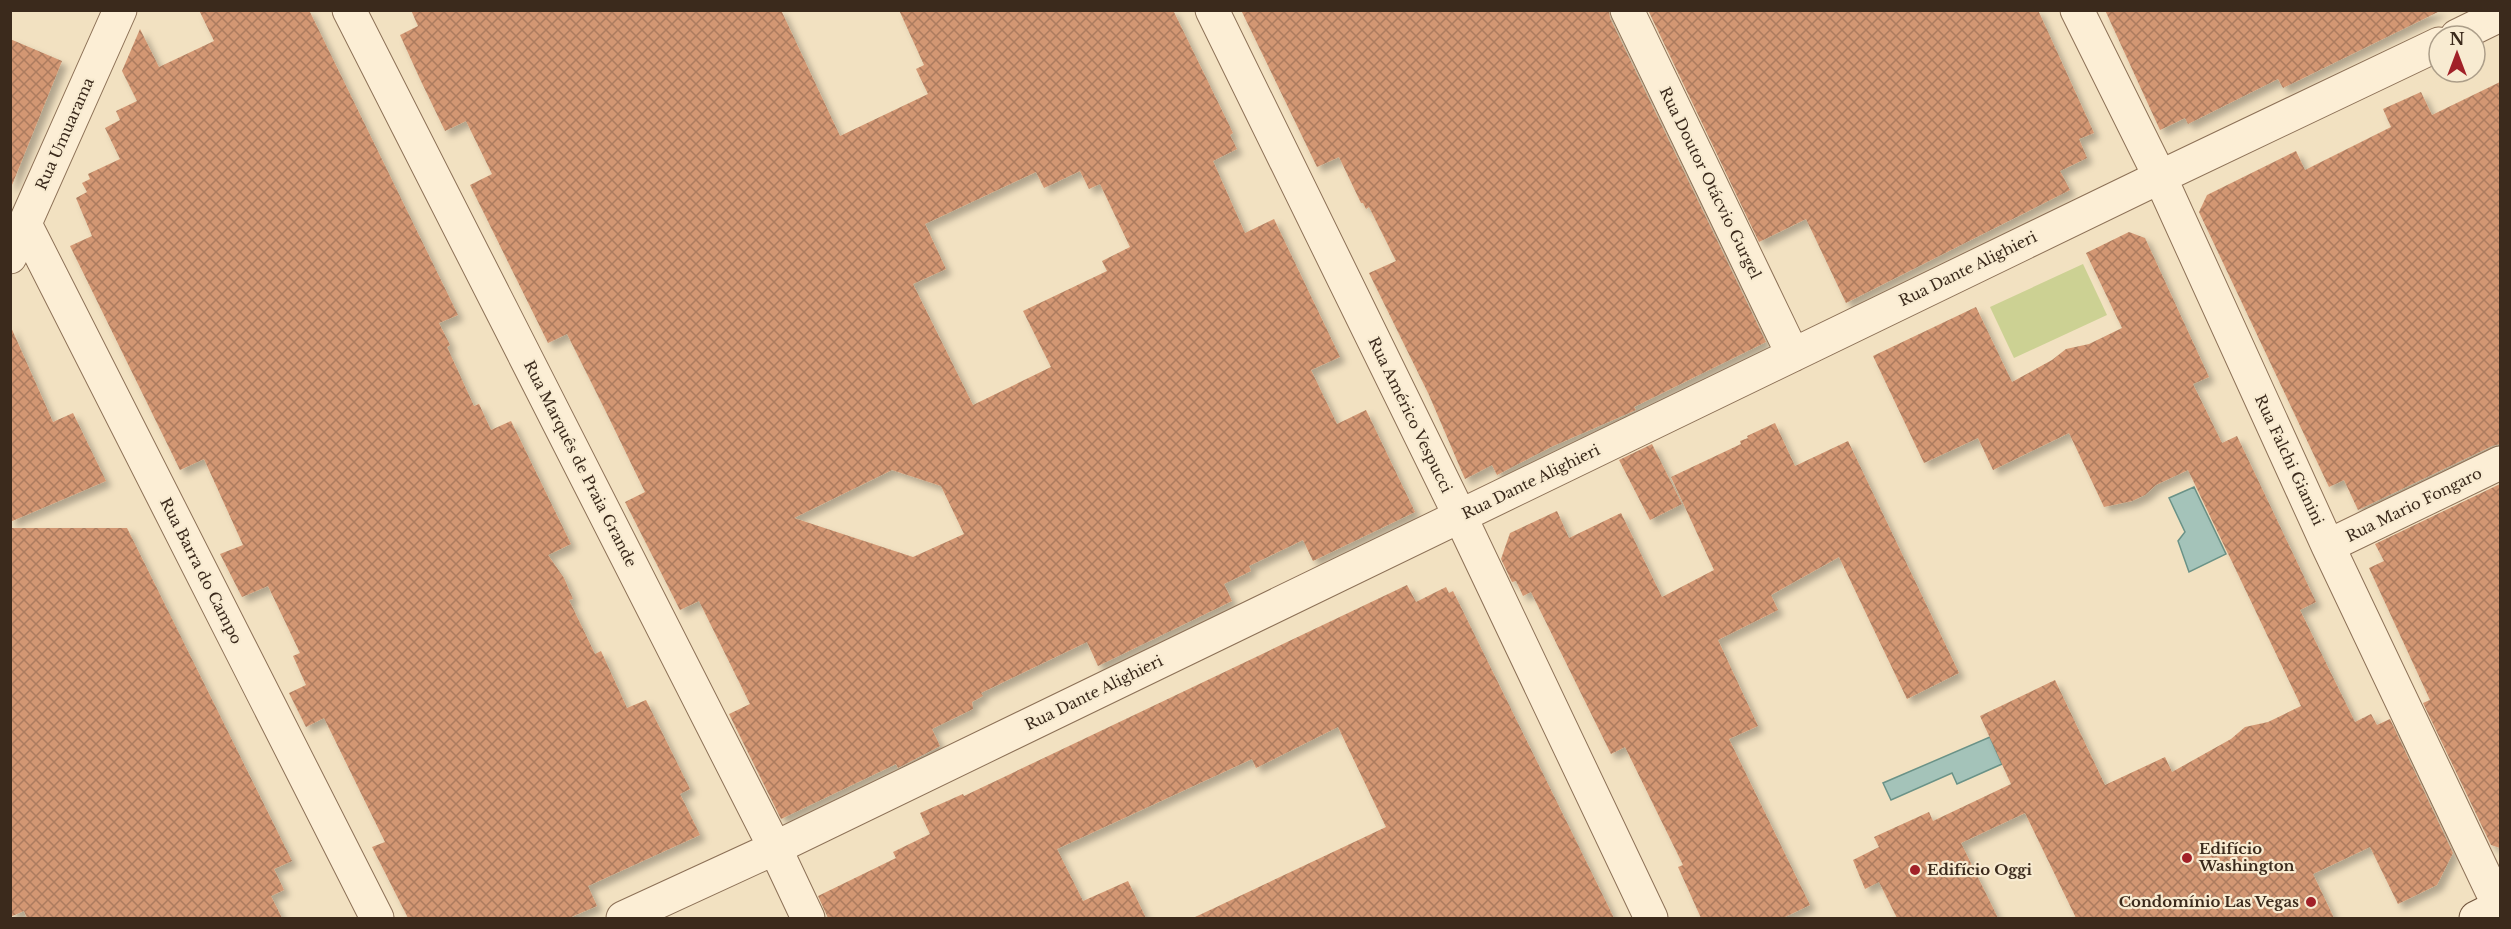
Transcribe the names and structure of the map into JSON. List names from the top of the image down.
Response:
{
  "streets": {
    "street": [
      "Rua Umuarama",
      "Rua Doutor Otácvio Gurgel",
      "Rua Dante Alighieri",
      "Rua Américo Vespucci",
      "Rua Falchi Gianini",
      "Rua Marquês de Praia Grande",
      "Rua Mario Fongaro",
      "Rua Barra do Campo"
    ]
  },
  "crossings": [
    ["Rua Umuarama", "Rua Barra do Campo"],
    ["Rua Doutor Otácvio Gurgel", "Rua Dante Alighieri"],
    ["Rua Dante Alighieri", "Rua Américo Vespucci"],
    ["Rua Dante Alighieri", "Rua Falchi Gianini"],
    ["Rua Dante Alighieri", "Rua Marquês de Praia Grande"],
    ["Rua Falchi Gianini", "Rua Mario Fongaro"]
  ],
  "places": ["Edifício Washington", "Edifício Oggi", "Condomínio Las Vegas"],
  "north": "top"
}
